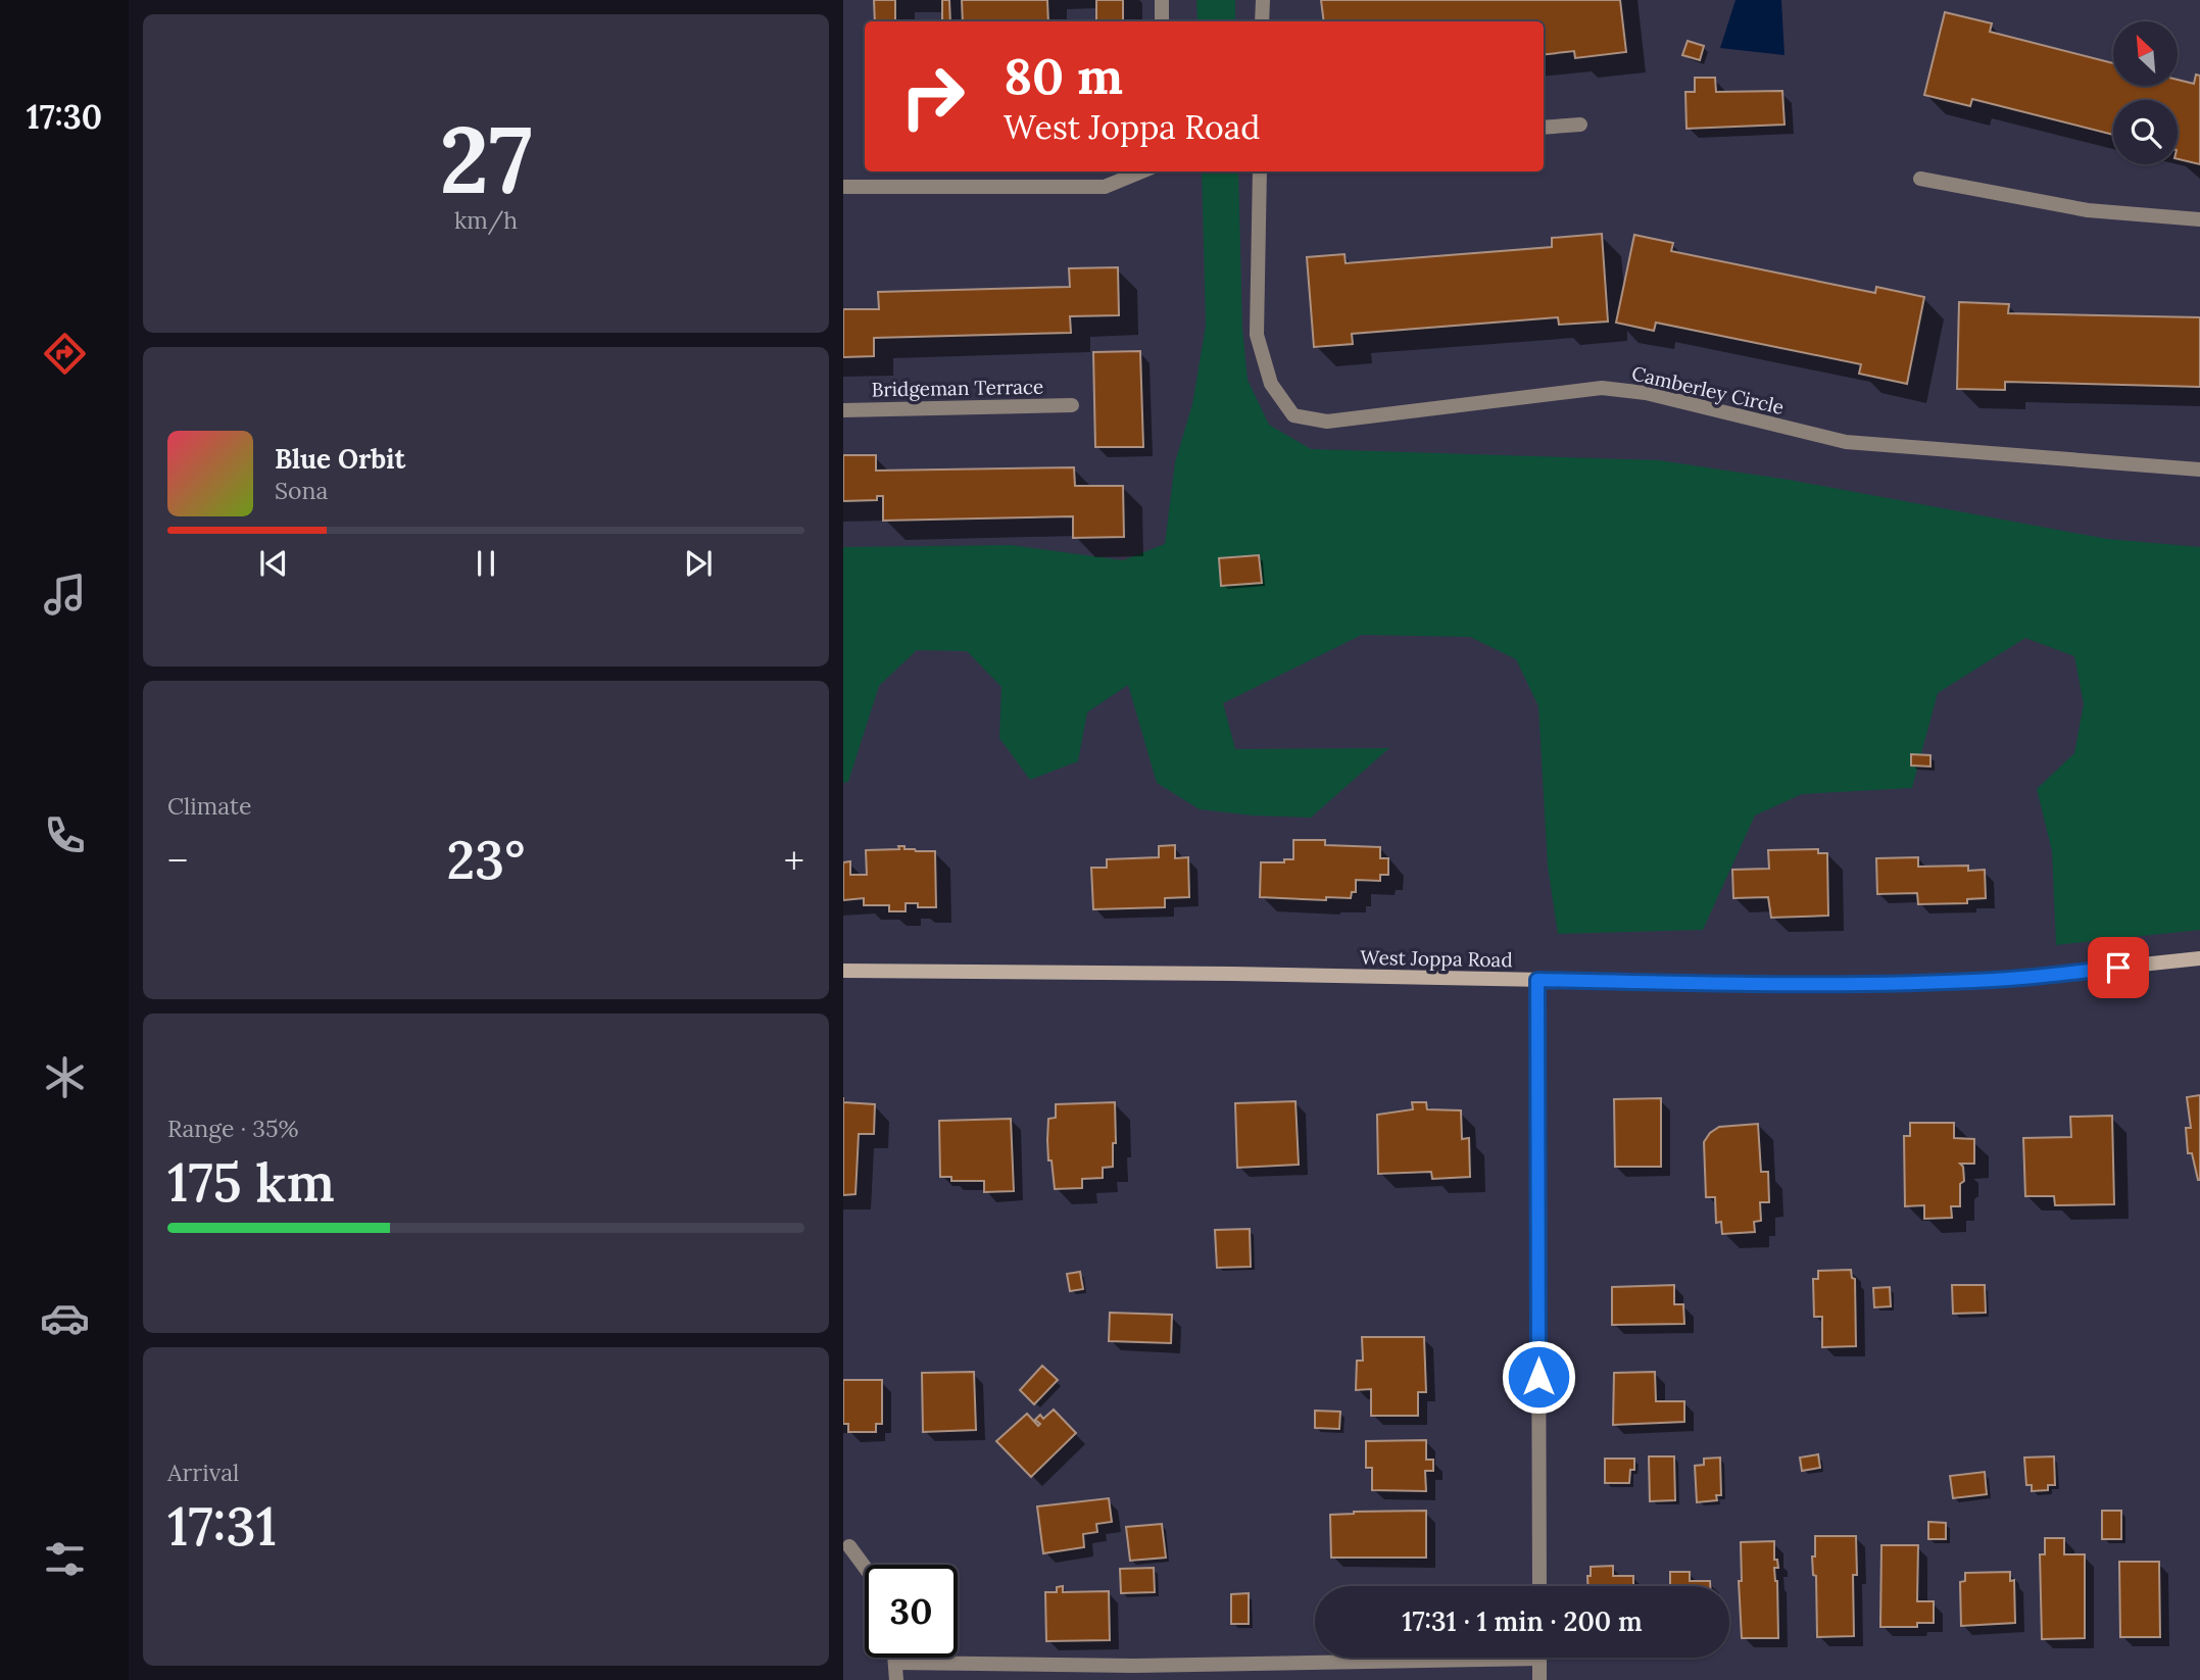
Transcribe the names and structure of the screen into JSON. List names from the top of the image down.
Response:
{
  "streets": {
    "street": ["Bridgeman Terrace", "Camberley Circle", "West Joppa Road"]
  },
  "north": "top left",
  "page": {
    "tabs": "17:30",
    "tile": [
      ["27", "km/h"],
      "Climate",
      ["Range · 35%", "175 km"],
      ["Arrival", "17:31"]
    ],
    "turn": ["80 m", "West Joppa Road"],
    "song": ["Blue Orbit", "Sona"],
    "heat": ["−", "23°", "+"],
    "limit": "30",
    "trip": "17:31 · 1 min · 200 m"
  }
}
